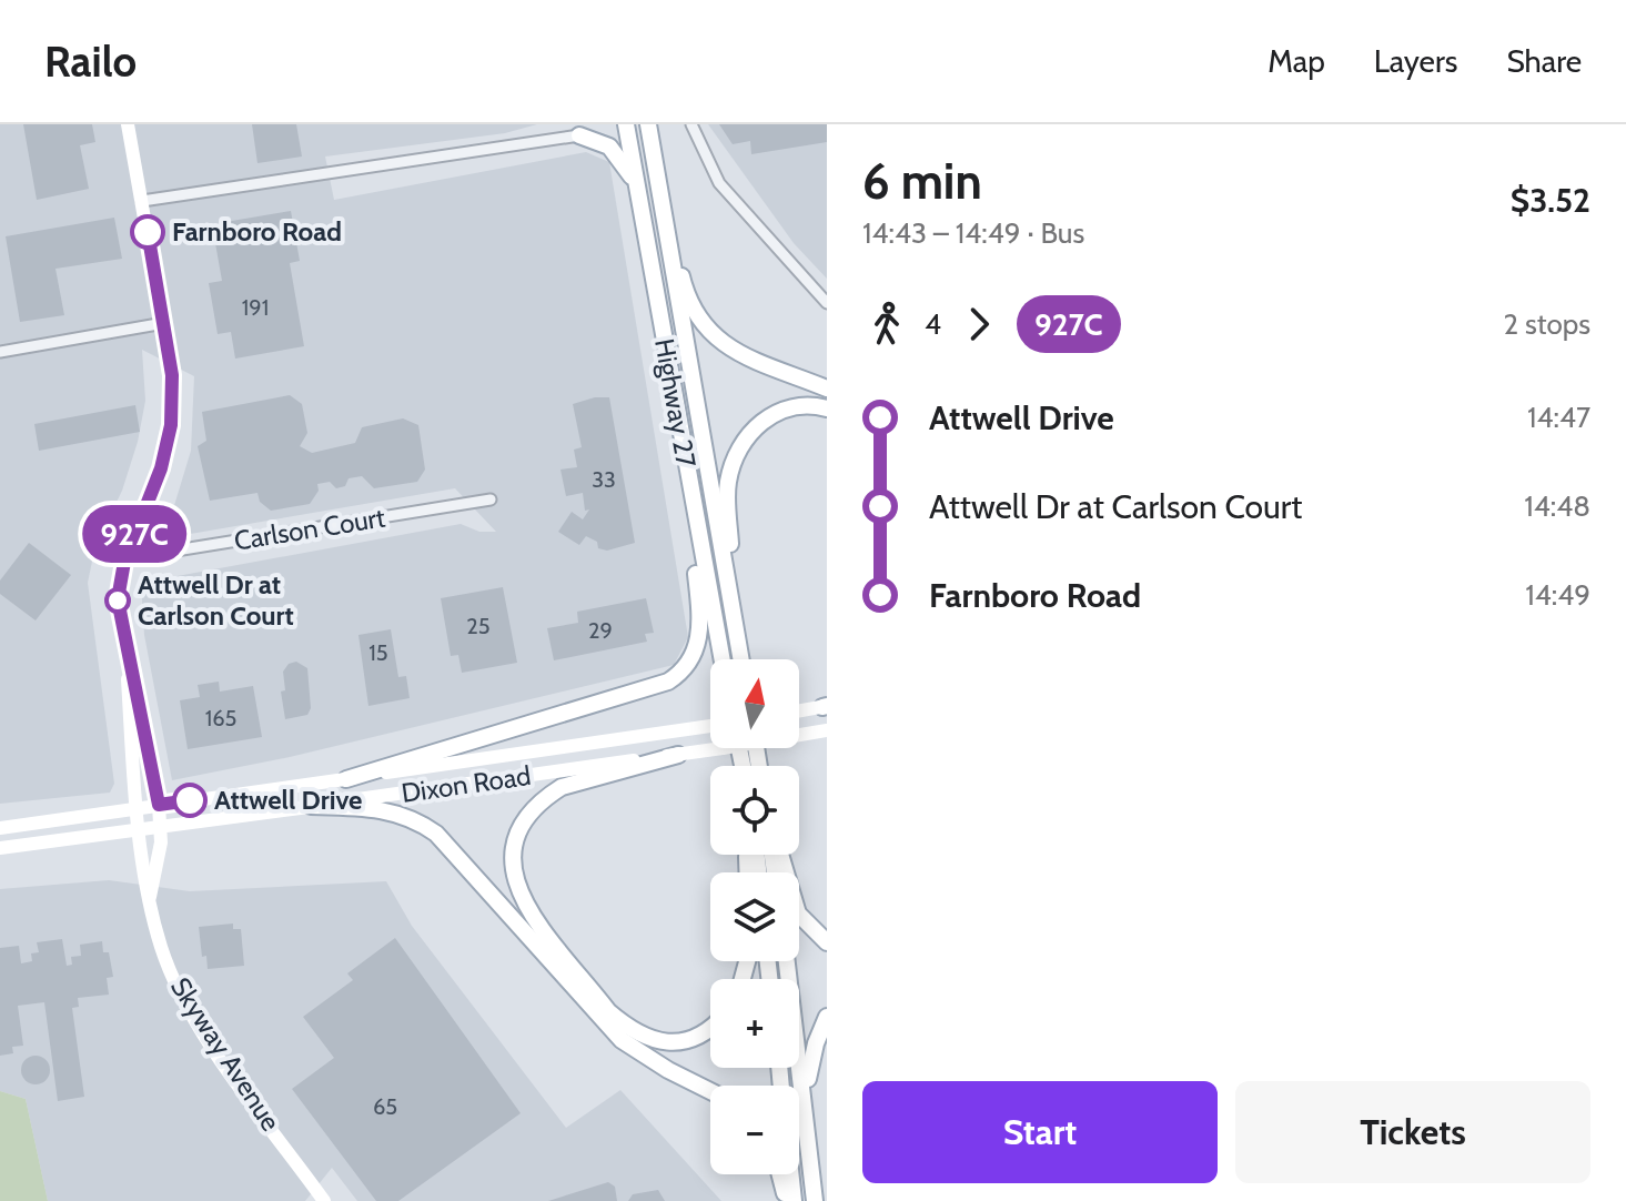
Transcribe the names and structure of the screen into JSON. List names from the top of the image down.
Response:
{
  "streets": {
    "main road": ["Highway 27", "Dixon Road", "Skyway Avenue"],
    "street": ["Carlson Court"]
  },
  "crossings": [
    ["Dixon Road", "Skyway Avenue"]
  ],
  "places": ["Farnboro Road", "Attwell Dr at Carlson Court", "Attwell Drive"],
  "lines": ["bus line 927C"],
  "house_numbers": [
    "191",
    "33",
    "25",
    "29",
    "15",
    "165",
    "65"
  ],
  "north": "top",
  "page": {
    "header": "Railo",
    "nav": ["Map", "Layers", "Share"],
    "on_map": "927C",
    "heading": ["6 min", "14:43 – 14:49 · Bus", "$3.52"],
    "legs": ["4", "927C", "2 stops"],
    "list": [
      {
        "name": "Attwell Drive",
        "value": "14:47"
      },
      {
        "name": "Attwell Dr at Carlson Court",
        "value": "14:48"
      },
      {
        "name": "Farnboro Road",
        "value": "14:49"
      }
    ],
    "map_buttons": ["+", "−"],
    "buttons": ["Start", "Tickets"]
  }
}
